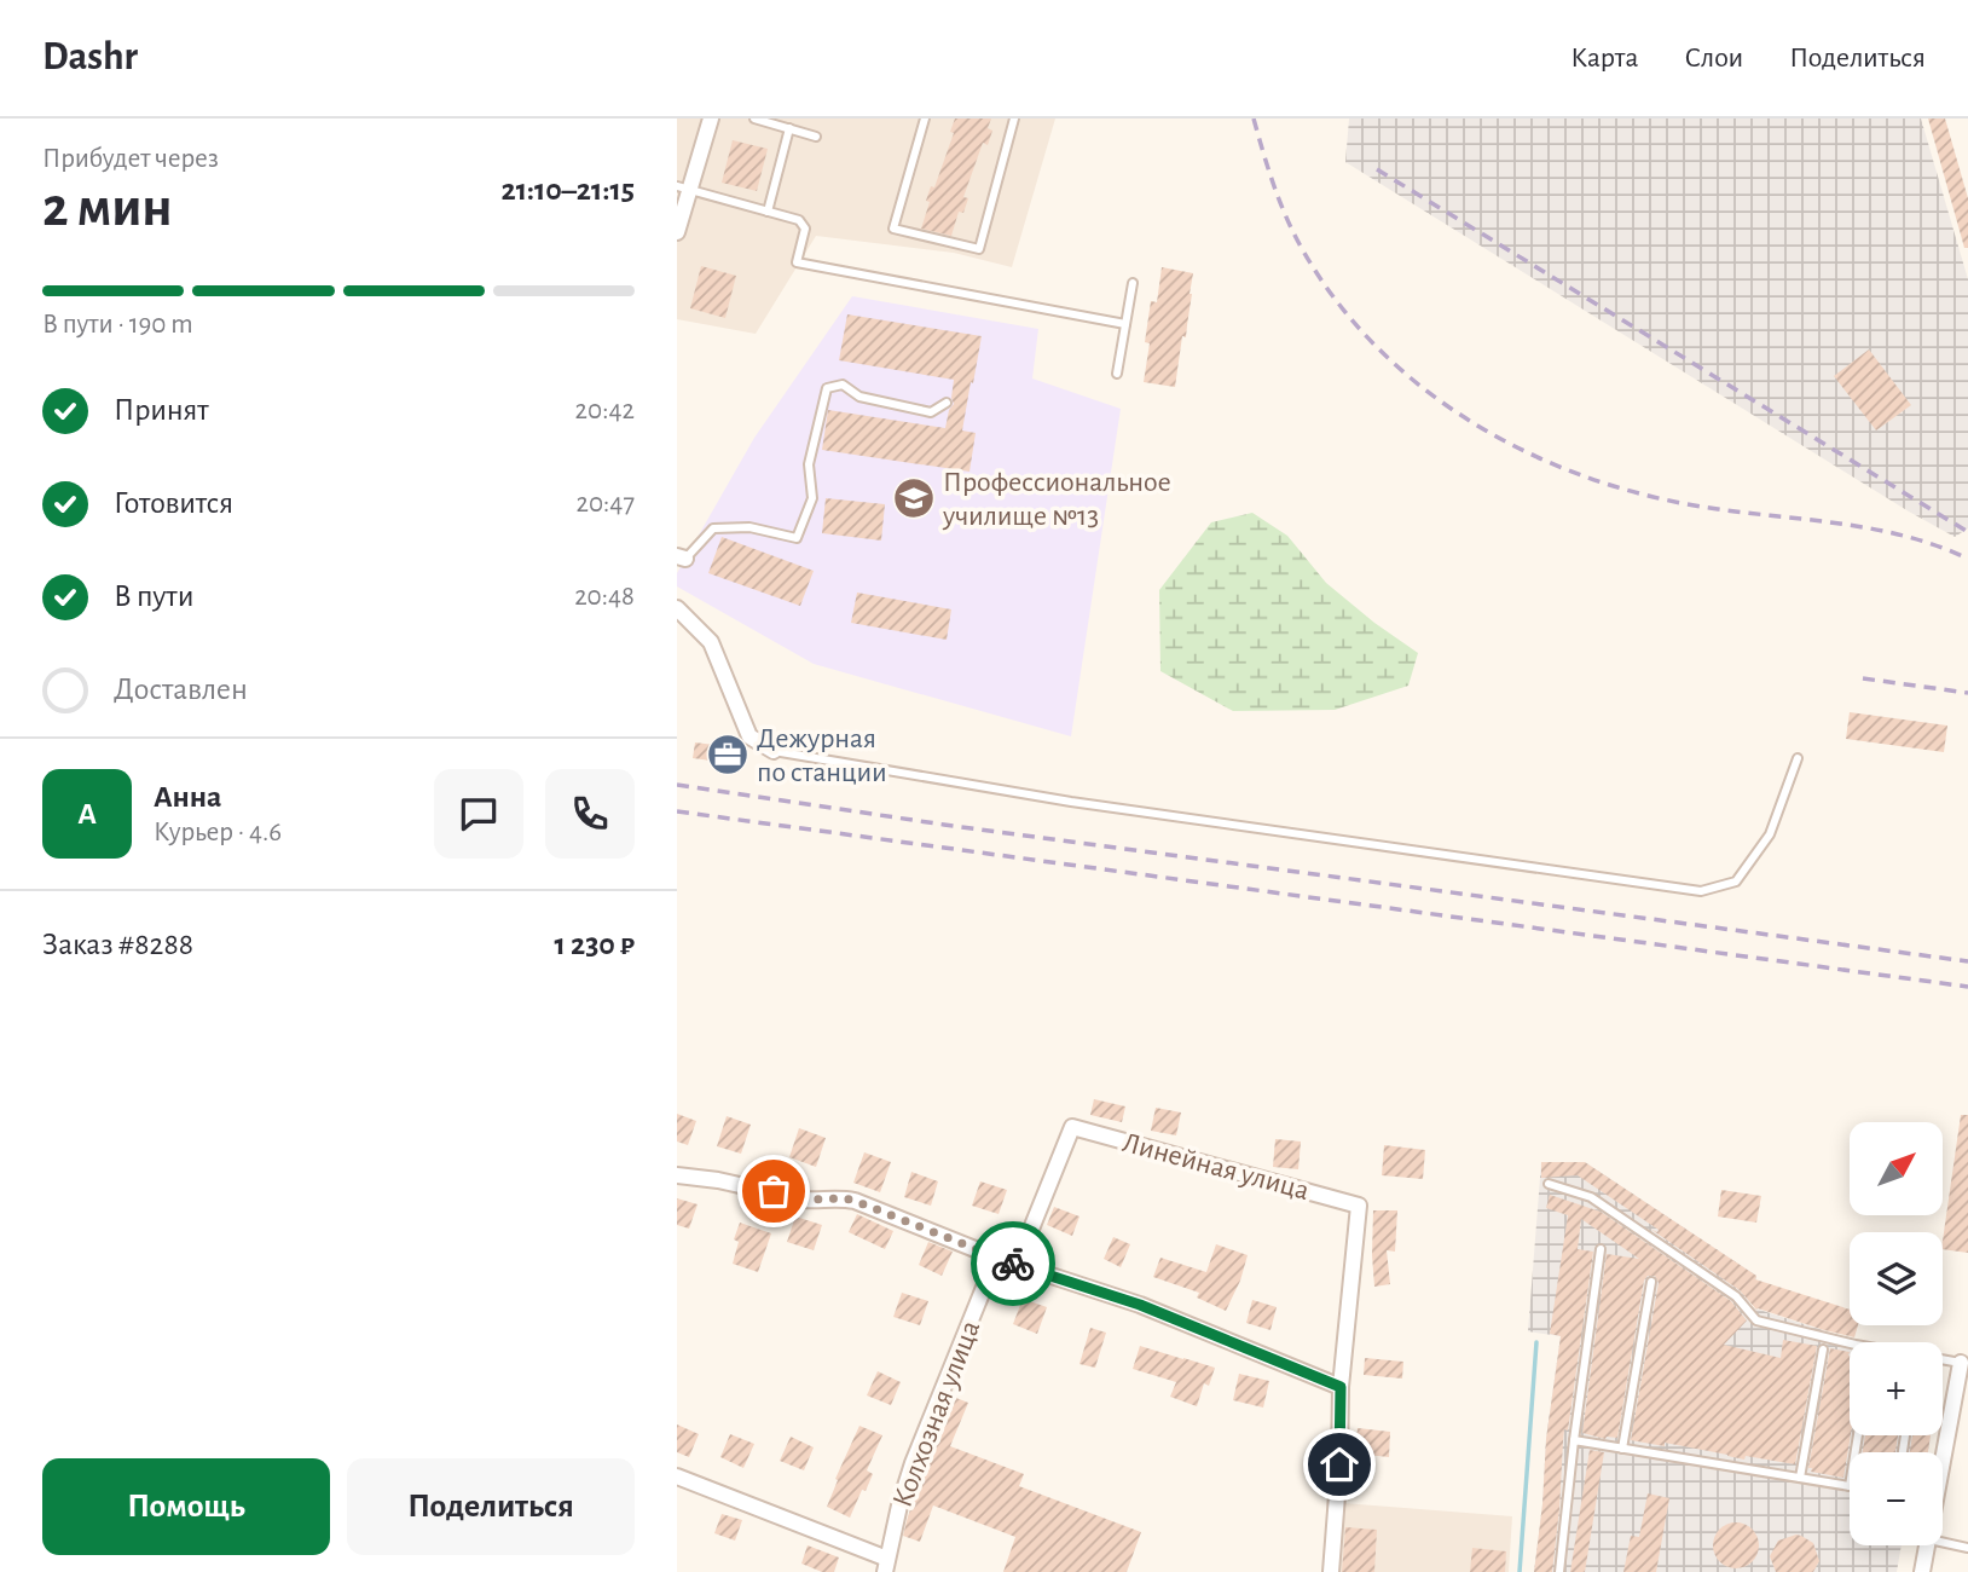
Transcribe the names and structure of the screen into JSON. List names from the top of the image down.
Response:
{
  "streets": {
    "street": ["Линейная улица", "Колхозная улица"]
  },
  "places": {
    "school or university": ["Профессиональное училище №13"],
    "office": ["Дежурная по станции"]
  },
  "north": "top right",
  "page": {
    "header": "Dashr",
    "nav": ["Карта", "Слои", "Поделиться"],
    "heading": ["2 мин", "Прибудет через", "21:10–21:15"],
    "panel": [
      "Анна",
      "Курьер · 4.6",
      "Заказ #8288",
      "1 230 ₽"
    ],
    "bar": "В пути · 190 m",
    "list": [
      ["Принят", "20:42"],
      ["Готовится", "20:47"],
      ["В пути", "20:48"],
      "Доставлен"
    ],
    "round": "А",
    "map_buttons": ["+", "−"],
    "buttons": ["Помощь", "Поделиться"]
  }
}
